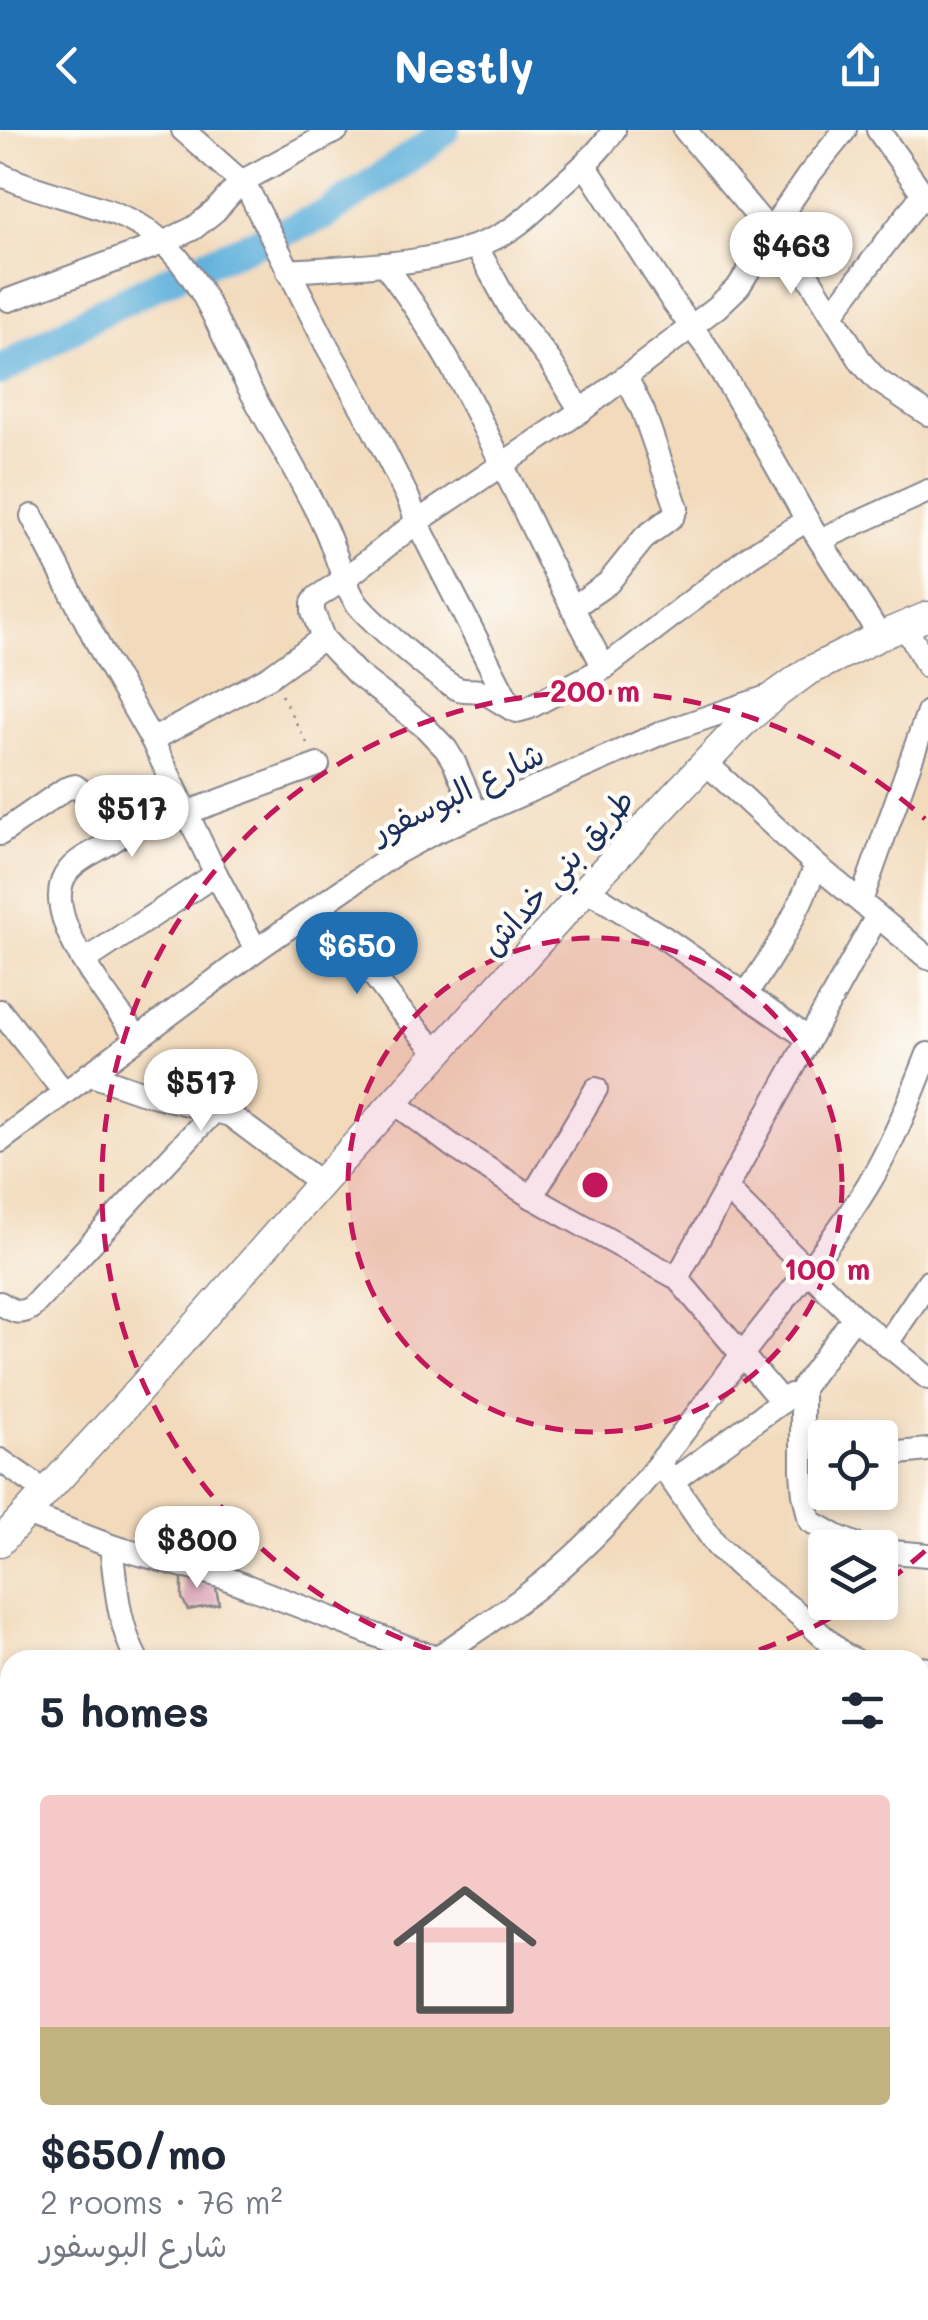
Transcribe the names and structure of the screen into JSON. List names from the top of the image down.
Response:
{
  "streets": {
    "main road": ["طريق بني خداش"],
    "street": ["شارع البوسفور"]
  },
  "crossings": [
    ["شارع البوسفور", "طريق بني خداش"]
  ],
  "page": {
    "header": "Nestly",
    "price": [
      "$463",
      "$517",
      "$650",
      "$517",
      "$800"
    ],
    "heading": "5 homes",
    "list": [
      {
        "name": "$650/mo",
        "note": "2 rooms · 76 m² · شارع البوسفور"
      }
    ]
  },
  "rings": ["200 m", "100 m"]
}
